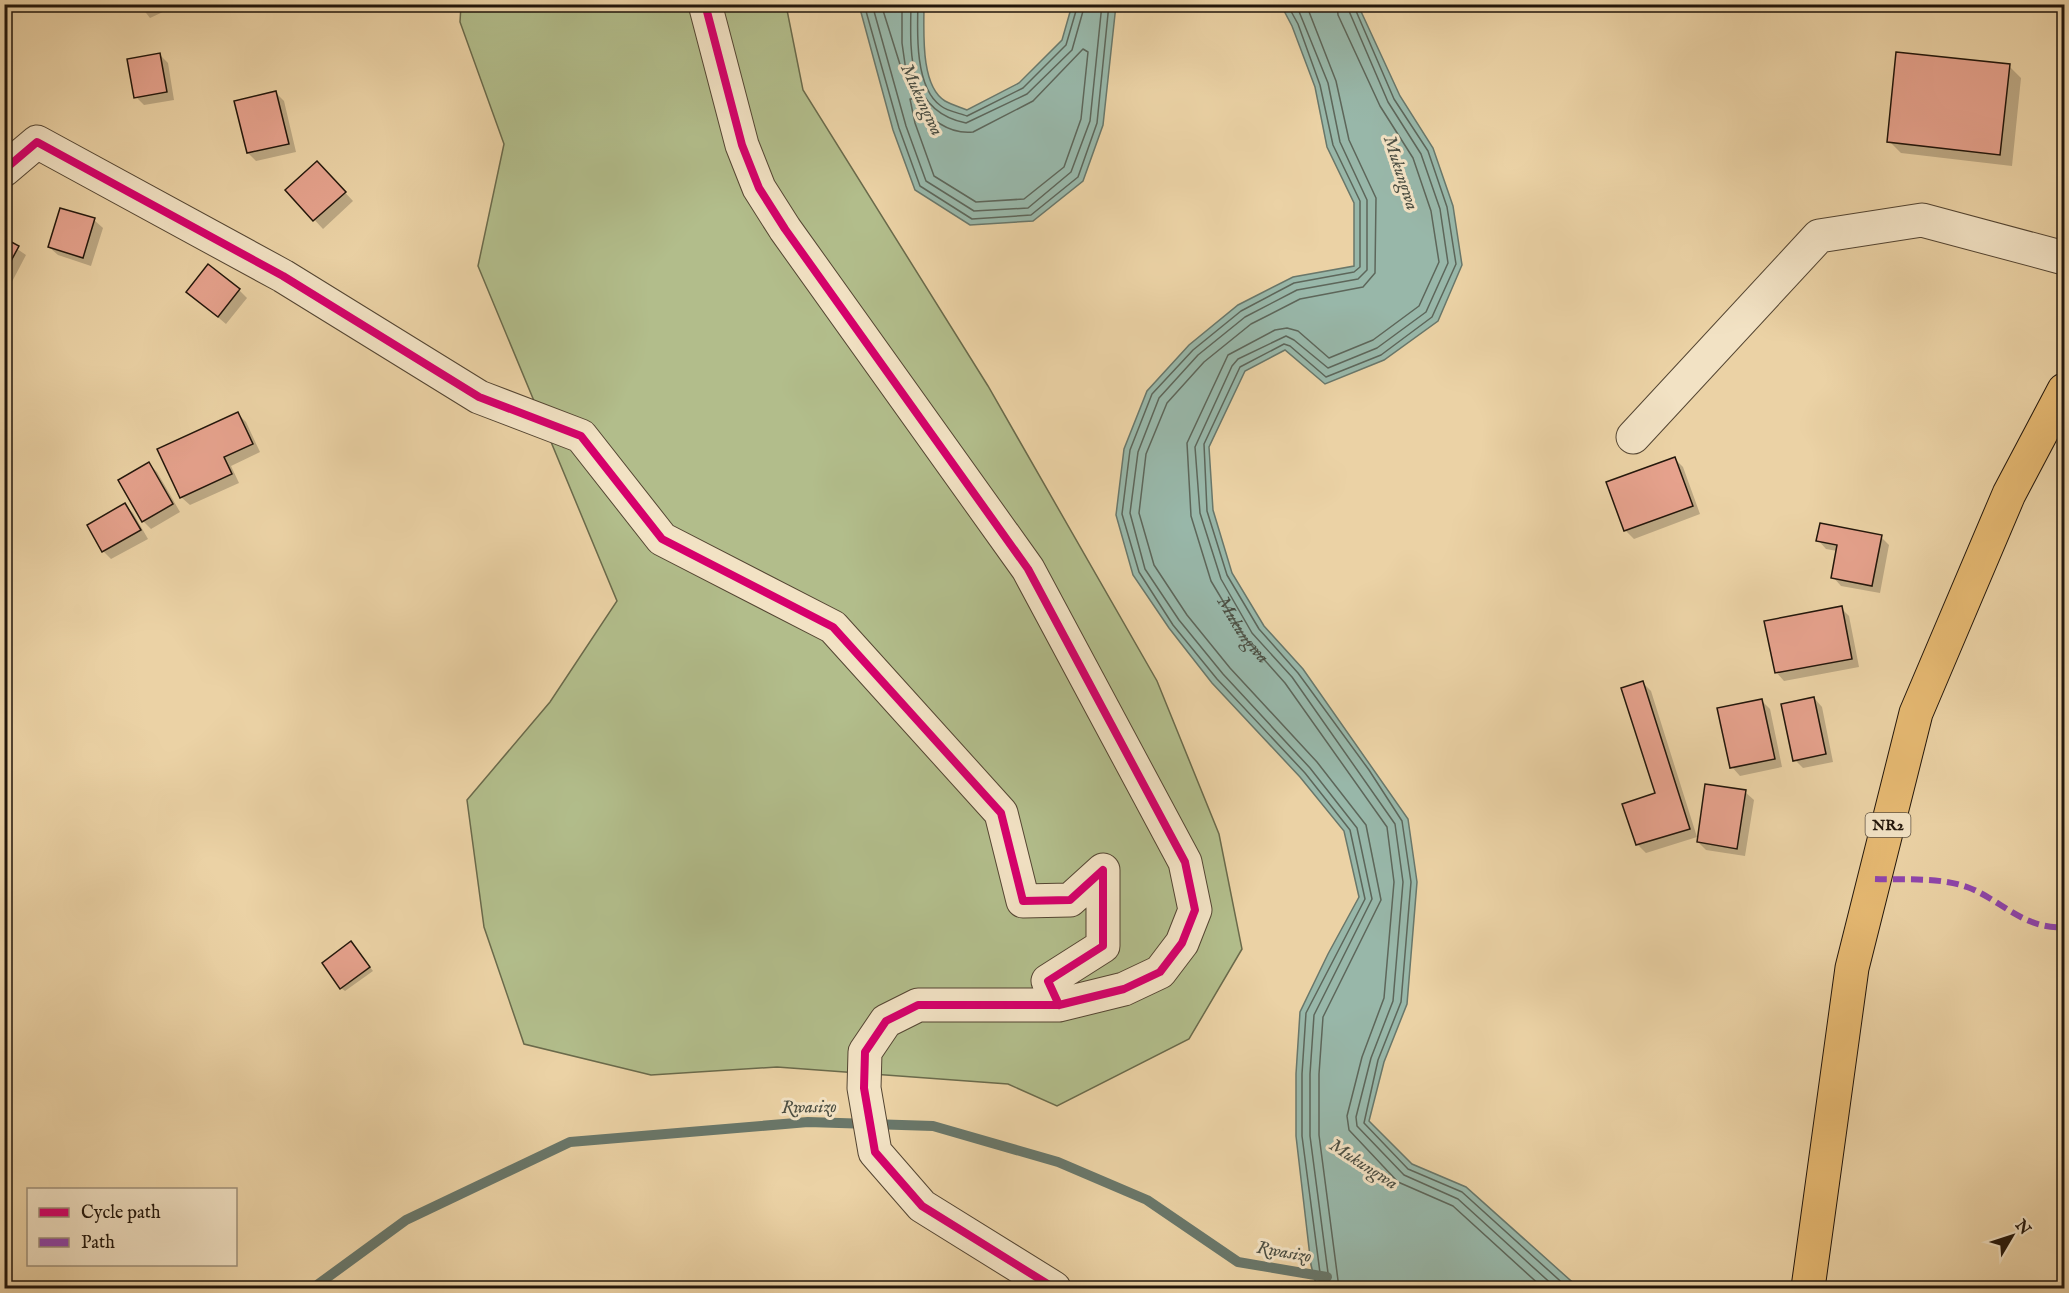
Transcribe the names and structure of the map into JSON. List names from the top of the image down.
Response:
{
  "streets": {
    "highway": ["NR2"]
  },
  "water": ["Mukungwa", "Rwasizo"],
  "legend": ["Cycle path", "Path"],
  "north": "top right"
}
